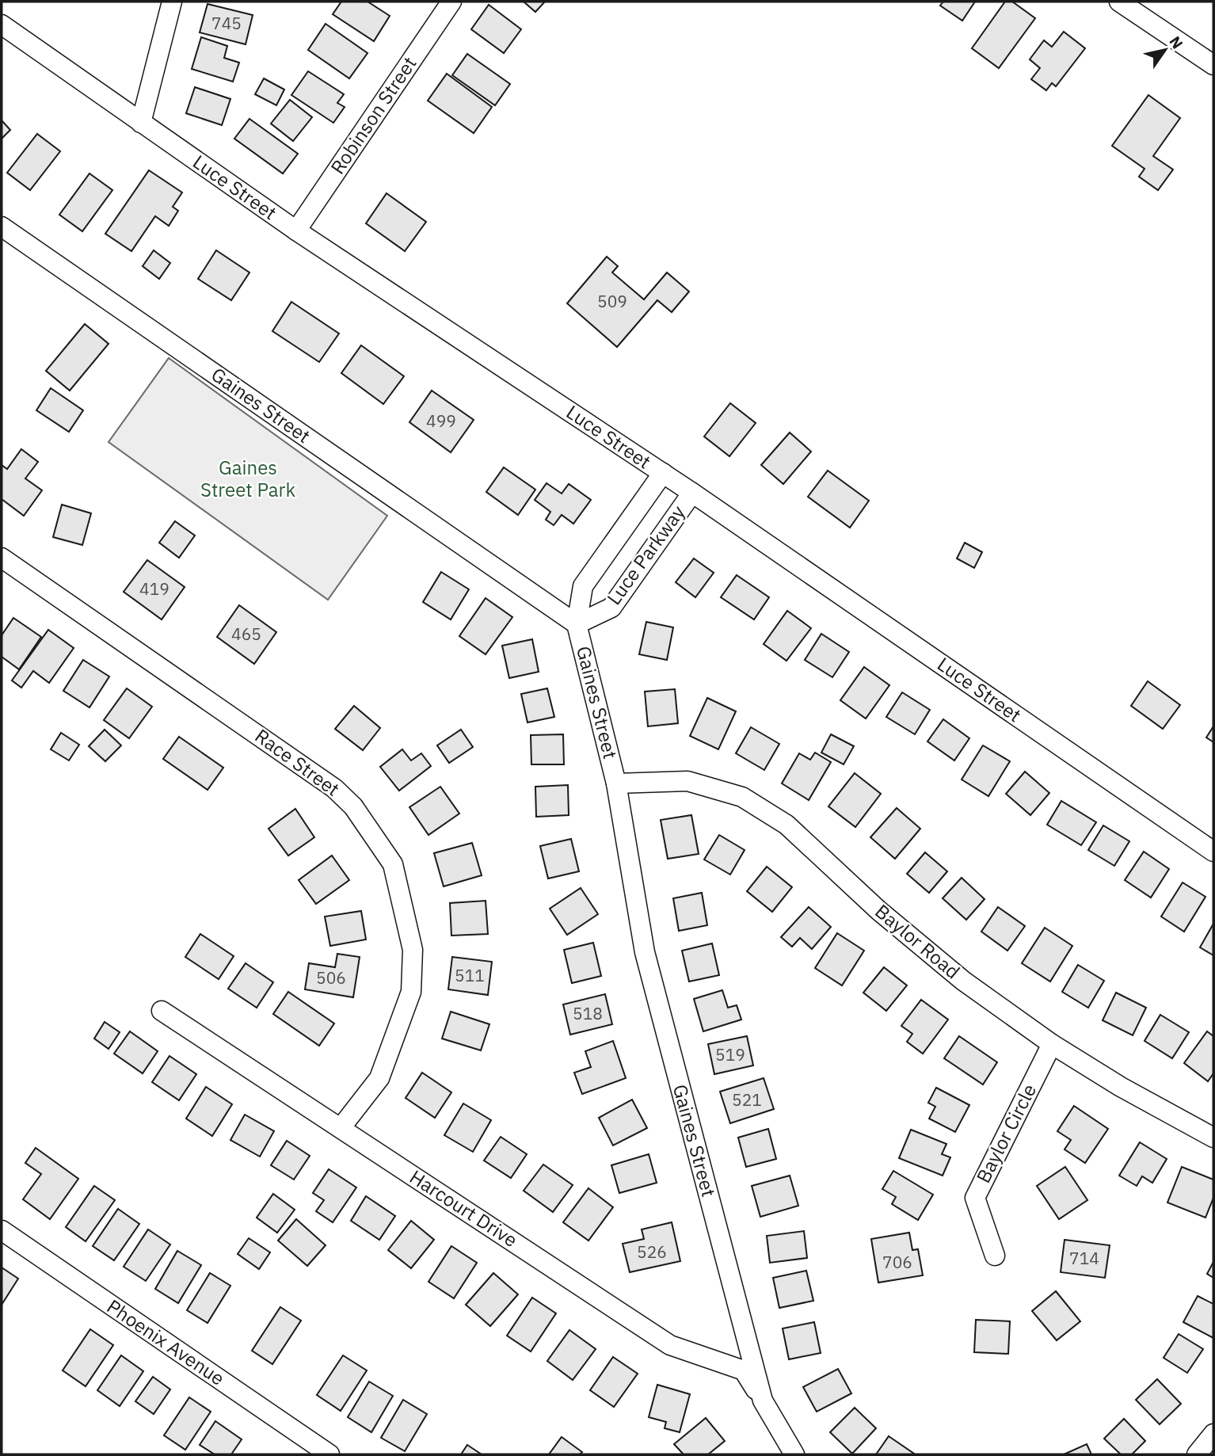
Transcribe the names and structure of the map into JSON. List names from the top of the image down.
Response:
{
  "streets": {
    "street": [
      "Robinson Street",
      "Luce Street",
      "Gaines Street",
      "Luce Parkway",
      "Race Street",
      "Baylor Road",
      "Baylor Circle",
      "Harcourt Drive",
      "Phoenix Avenue"
    ]
  },
  "crossings": [
    ["Robinson Street", "Luce Street"],
    ["Luce Street", "Luce Parkway"],
    ["Gaines Street", "Luce Parkway"],
    ["Gaines Street", "Baylor Road"],
    ["Gaines Street", "Harcourt Drive"],
    ["Race Street", "Harcourt Drive"],
    ["Baylor Road", "Baylor Circle"]
  ],
  "parks": ["Gaines Street Park"],
  "house_numbers": [
    "745",
    "509",
    "499",
    "419",
    "465",
    "511",
    "506",
    "518",
    "519",
    "521",
    "526",
    "714",
    "706"
  ],
  "north": "top right"
}
